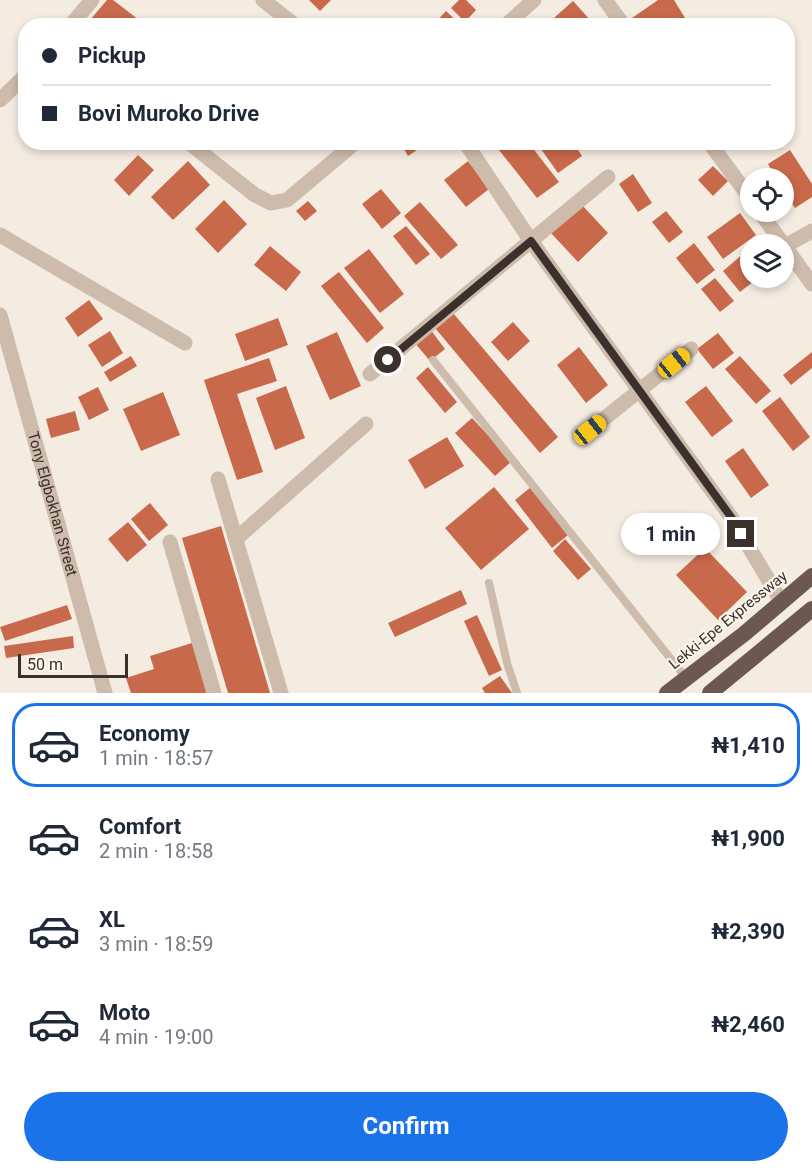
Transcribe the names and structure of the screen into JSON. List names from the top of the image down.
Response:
{
  "streets": {
    "highway": ["Lekki-Epe Expressway"],
    "street": ["Tony Elgbokhan Street"]
  },
  "scale_bar": "50 m",
  "page": {
    "banner": ["Pickup", "Bovi Muroko Drive"],
    "bubble": "1 min",
    "scale": "50 m",
    "list": [
      {
        "name": "Economy",
        "note": "1 min · 18:57",
        "value": "₦1,410"
      },
      {
        "name": "Comfort",
        "note": "2 min · 18:58",
        "value": "₦1,900"
      },
      {
        "name": "XL",
        "note": "3 min · 18:59",
        "value": "₦2,390"
      },
      {
        "name": "Moto",
        "note": "4 min · 19:00",
        "value": "₦2,460"
      }
    ],
    "buttons": "Confirm"
  }
}
